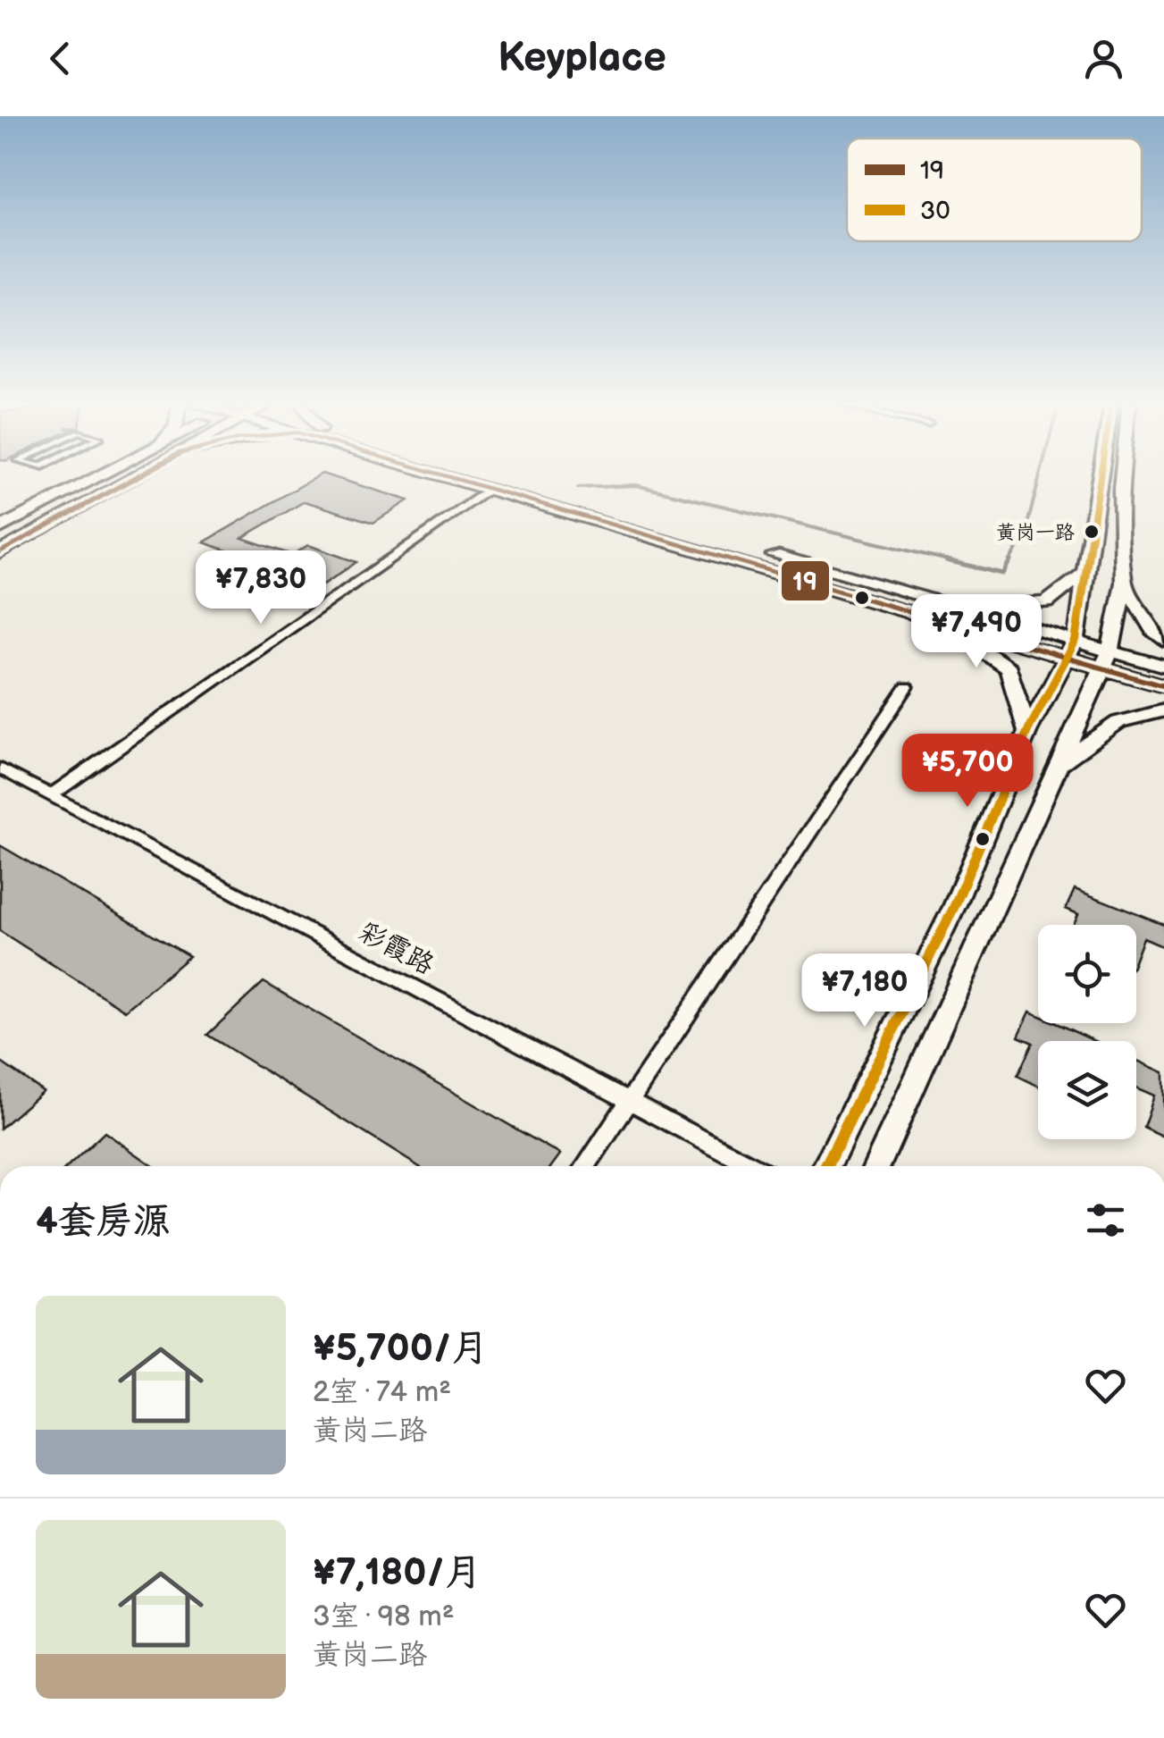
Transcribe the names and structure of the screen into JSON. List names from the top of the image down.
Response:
{
  "streets": {
    "street": ["彩霞路"]
  },
  "places": ["黄岗一路"],
  "lines": ["transit line 19", "transit line 30"],
  "legend": ["19", "30"],
  "page": {
    "header": "Keyplace",
    "price": [
      "¥7,830",
      "¥7,490",
      "¥5,700",
      "¥7,180"
    ],
    "heading": "4套房源",
    "list": [
      {
        "name": "¥5,700/月",
        "note": "2室 · 74 m² · 黄岗二路"
      },
      {
        "name": "¥7,180/月",
        "note": "3室 · 98 m² · 黄岗二路"
      }
    ]
  }
}
